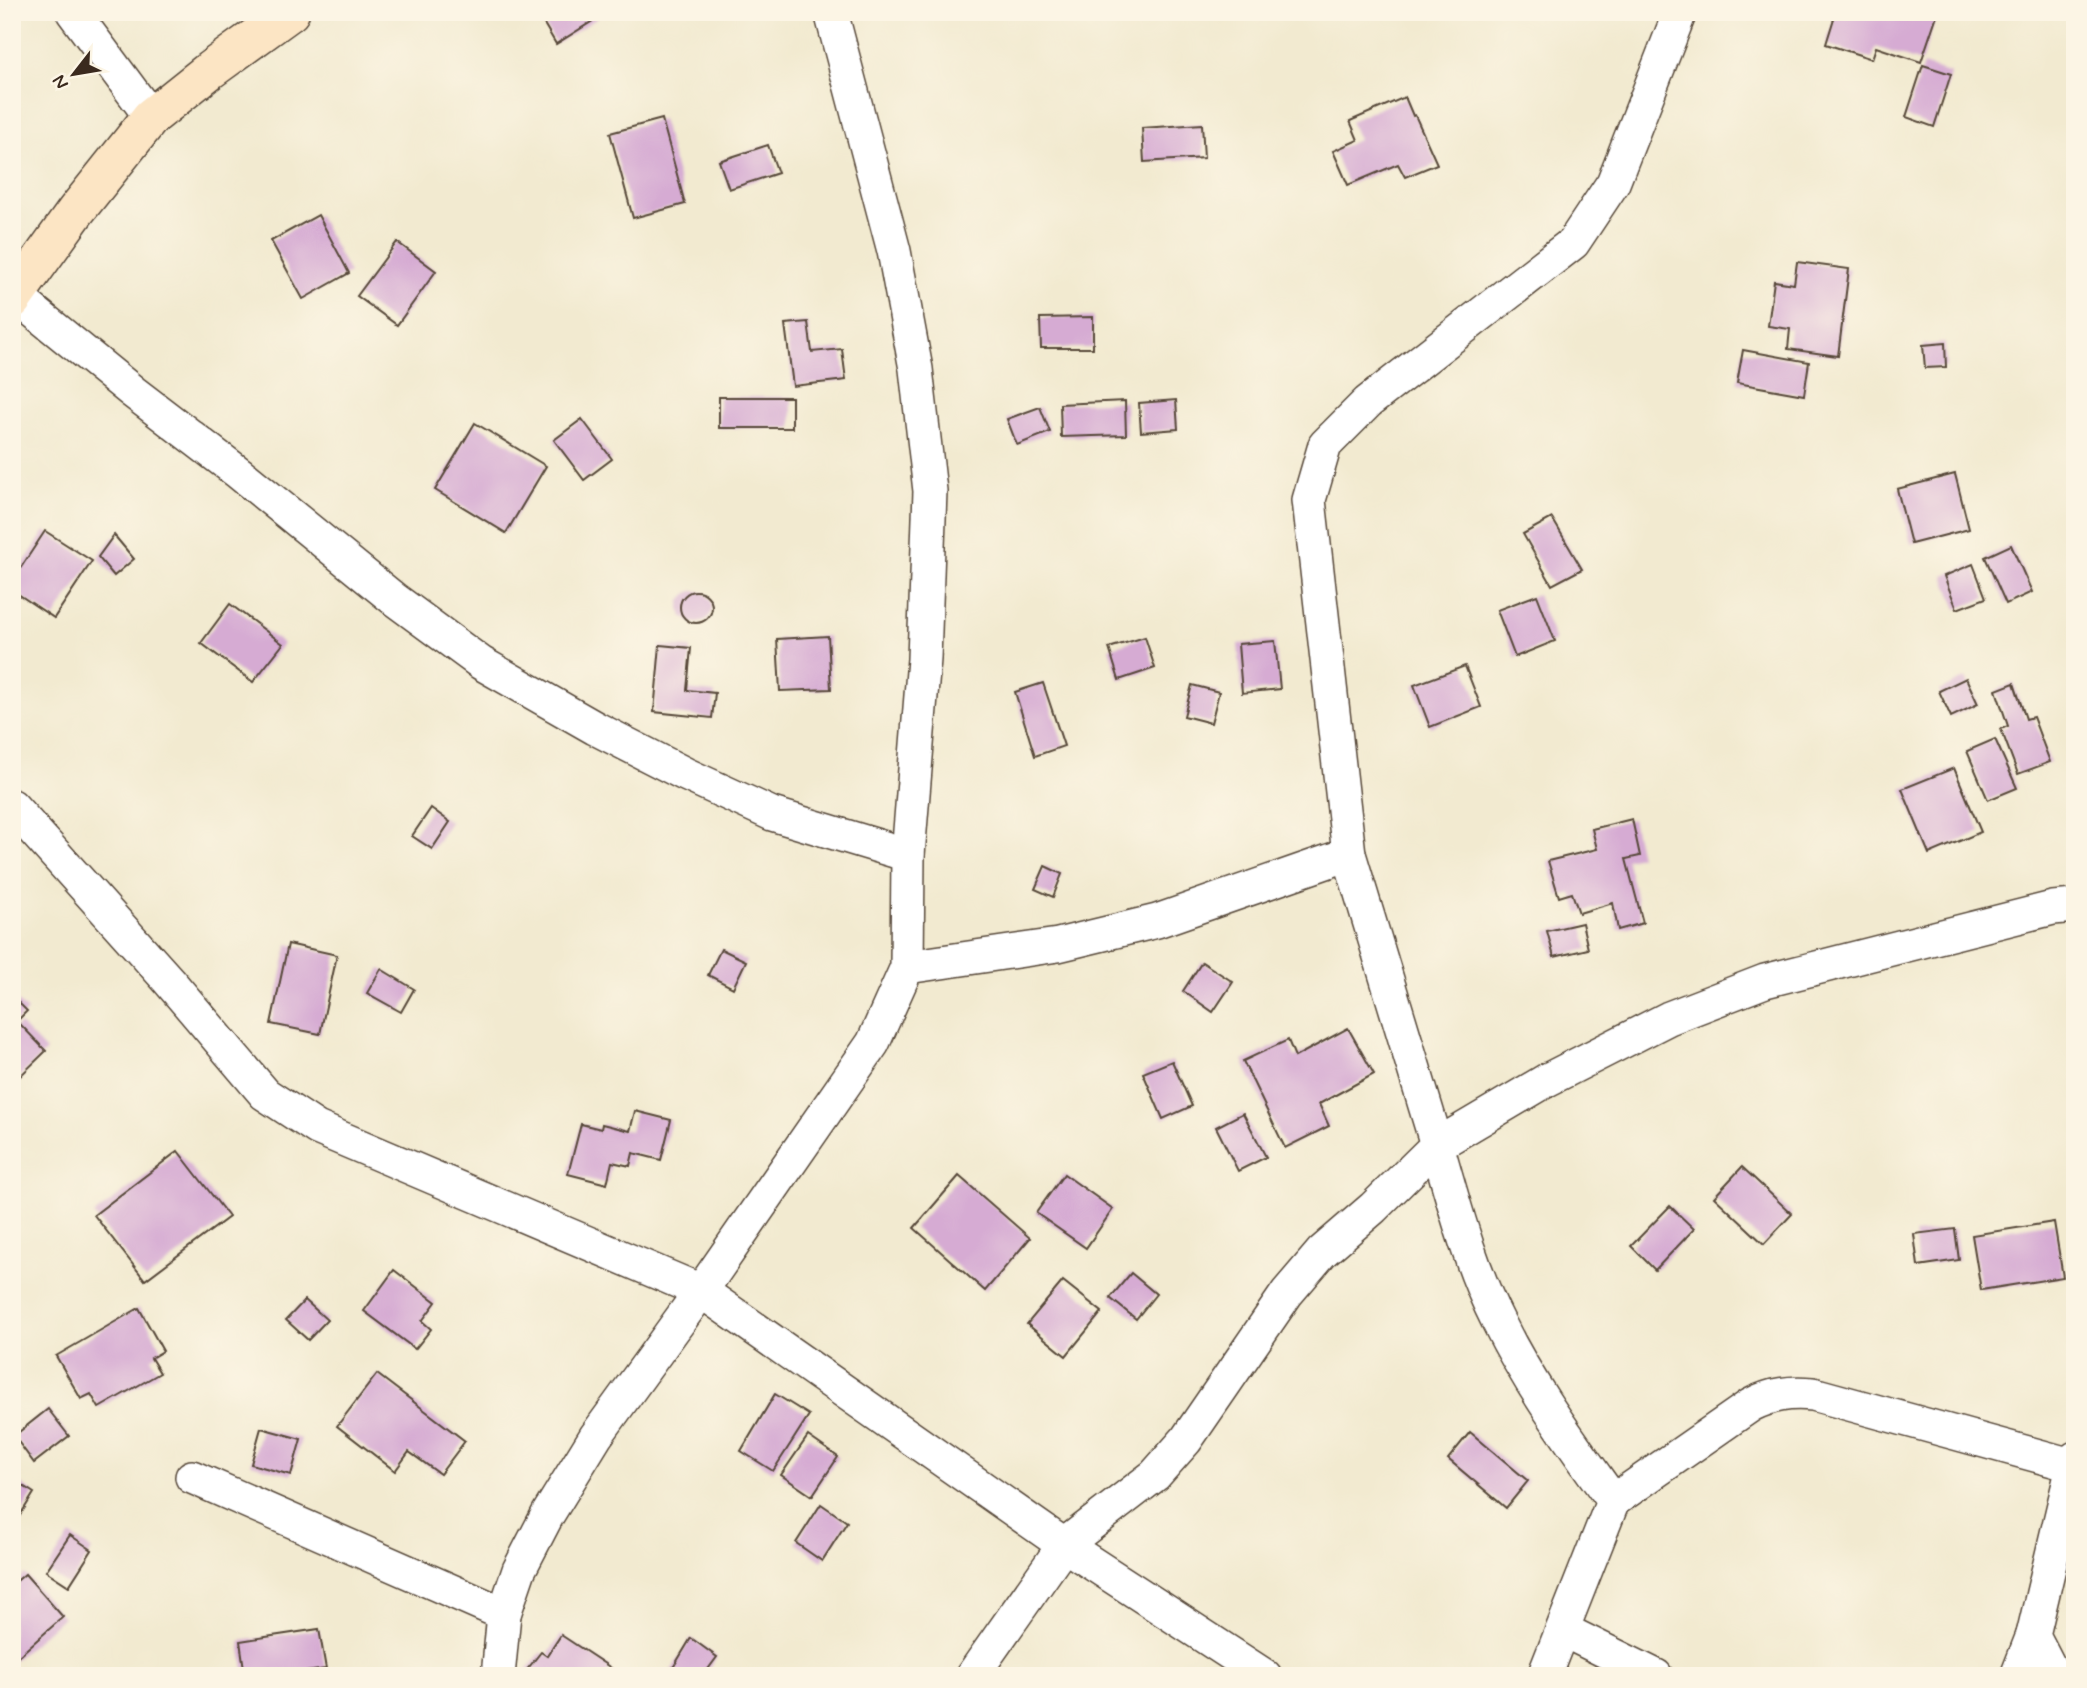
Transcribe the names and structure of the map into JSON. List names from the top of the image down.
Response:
{
  "north": "bottom left"
}
